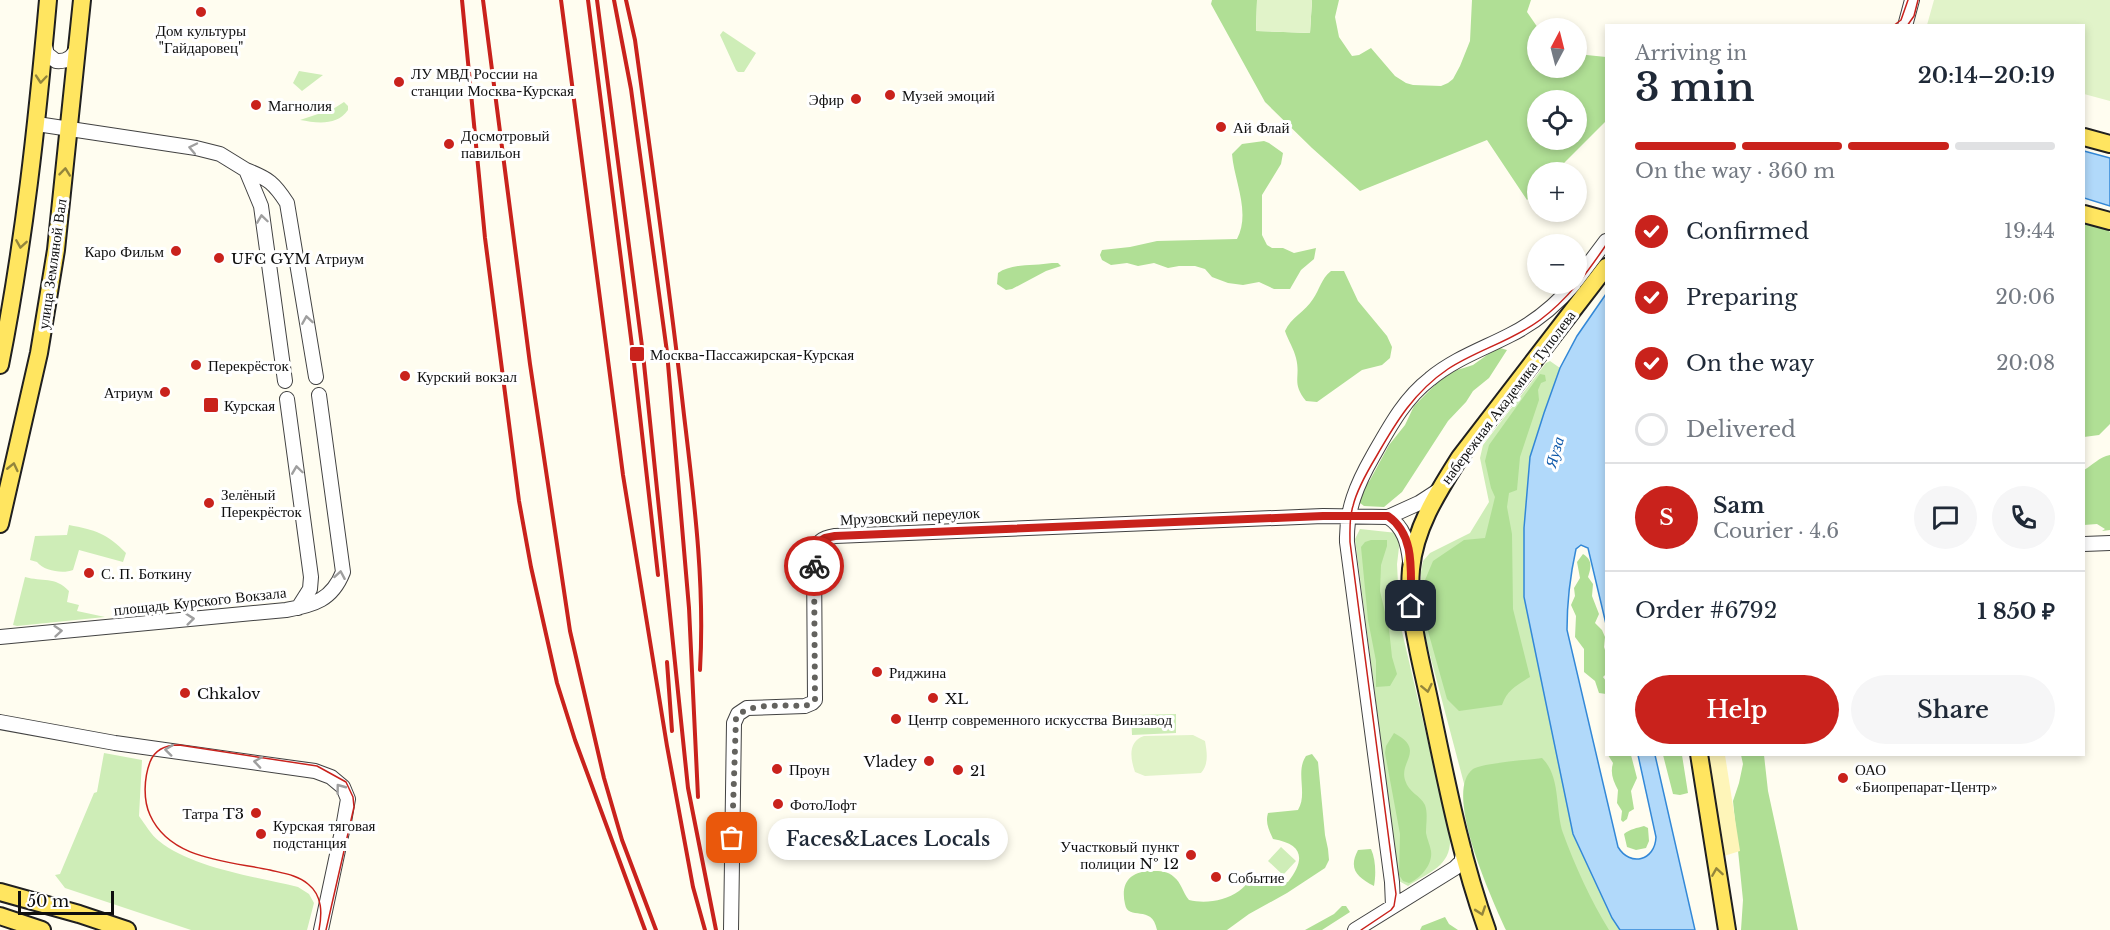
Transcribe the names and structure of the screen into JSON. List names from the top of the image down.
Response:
{
  "streets": {
    "main road": ["улица Земляной Вал", "набережная Академика Туполева"],
    "street": ["Мрузовский переулок", "площадь Курского Вокзала"]
  },
  "crossings": [
    ["набережная Академика Туполева", "Мрузовский переулок"]
  ],
  "one_way": ["набережная Академика Туполева"],
  "water": ["Яуза"],
  "places": {
    "other": [
      "Дом культуры \"Гайдаровец\"",
      "ЛУ МВД России на станции Москва-Курская",
      "Музей эмоций",
      "Эфир",
      "Магнолия",
      "Ай Флай",
      "Досмотровый павильон",
      "Каро Фильм",
      "UFC GYM Атриум",
      "Перекрёсток",
      "Курский вокзал",
      "Атриум",
      "Зелёный Перекрёсток",
      "С. П. Боткину",
      "Риджина",
      "Chkalov",
      "XL",
      "Центр современного искусства Винзавод",
      "Vladey",
      "Проун",
      "21",
      "ОАО «Биопрепарат-Центр»",
      "ФотоЛофт",
      "Татра T3",
      "Курская тяговая подстанция",
      "Faces&Laces Locals",
      "Участковый пункт полиции № 12",
      "Событие"
    ],
    "transit": ["Москва-Пассажирская-Курская", "Курская"]
  },
  "scale_bar": "50 m",
  "north": "top",
  "page": {
    "map_buttons": ["+", "−"],
    "heading": ["3 min", "Arriving in", "20:14–20:19"],
    "panel": [
      "Sam",
      "Courier · 4.6",
      "Order #6792",
      "1 850 ₽"
    ],
    "bar": "On the way · 360 m",
    "list": [
      ["Confirmed", "19:44"],
      ["Preparing", "20:06"],
      ["On the way", "20:08"],
      "Delivered"
    ],
    "round": "S",
    "buttons": ["Help", "Share"],
    "bubble": "Faces&Laces Locals",
    "scale": "50 m"
  }
}
